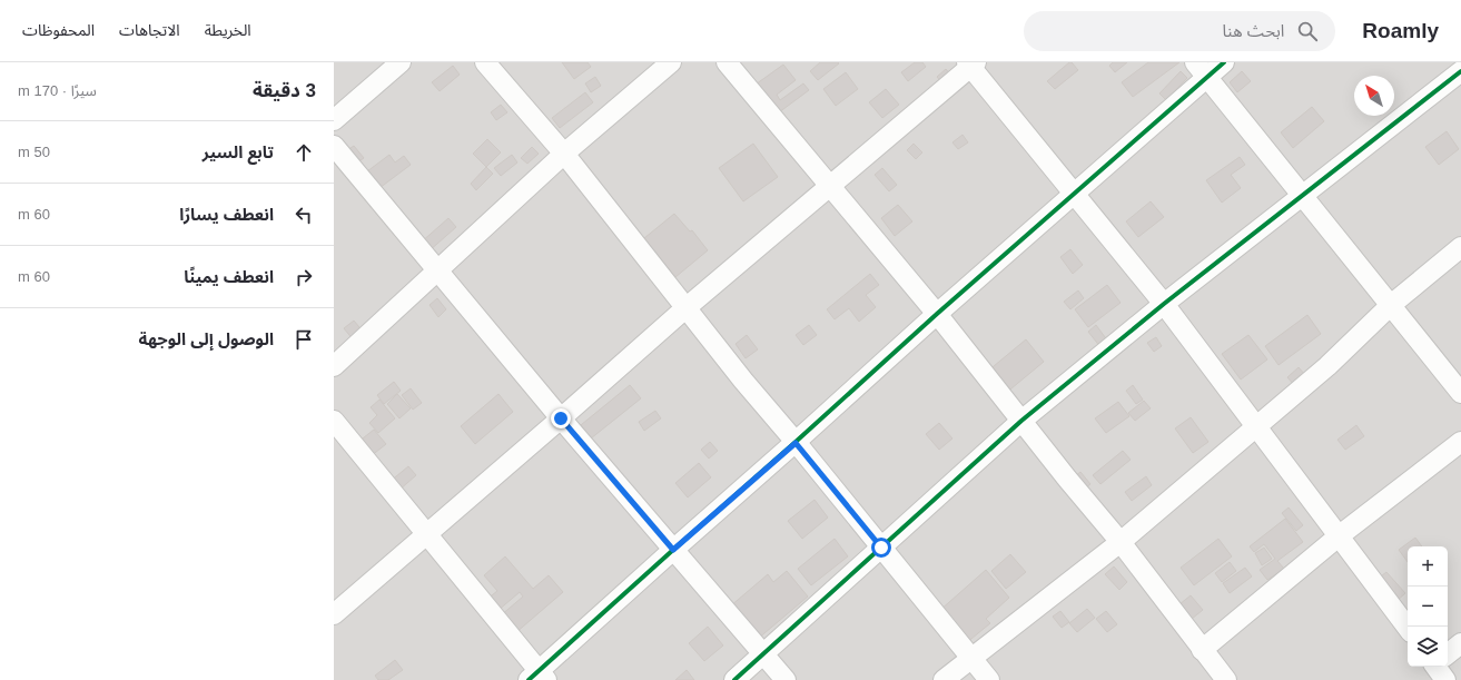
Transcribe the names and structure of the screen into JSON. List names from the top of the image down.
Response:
{
  "north": "top left",
  "page": {
    "header": "Roamly",
    "search": "ابحث هنا",
    "nav": ["الخريطة", "الاتجاهات", "المحفوظات"],
    "heading": ["3 دقيقة", "سيرًا · 170 m"],
    "list": [
      ["تابع السير", "50 m"],
      ["انعطف يسارًا", "60 m"],
      ["انعطف يمينًا", "60 m"],
      "الوصول إلى الوجهة"
    ],
    "map_buttons": ["+", "−"]
  }
}
